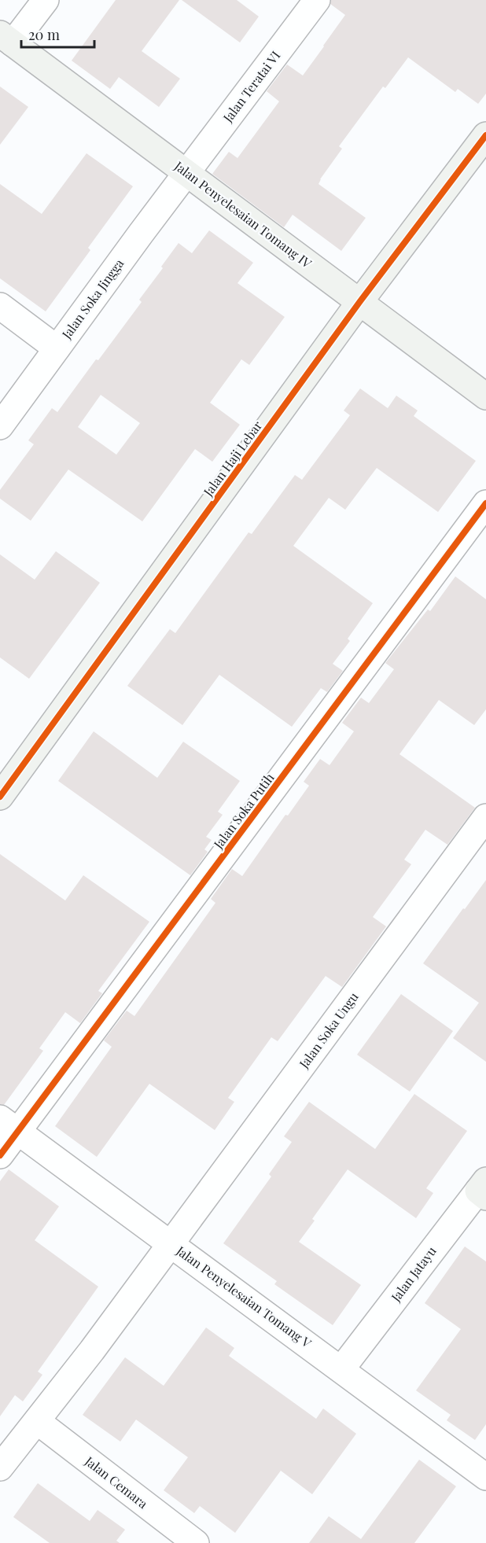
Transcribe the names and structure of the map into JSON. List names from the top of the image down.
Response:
{
  "streets": {
    "street": [
      "Jalan Teratai VI",
      "Jalan Penyelesaian Tomang IV",
      "Jalan Soka Jingga",
      "Jalan Haji Lebar",
      "Jalan Soka Putih",
      "Jalan Soka Ungu",
      "Jalan Jatayu",
      "Jalan Penyelesaian Tomang V",
      "Jalan Cemara"
    ]
  },
  "crossings": [
    ["Jalan Teratai VI", "Jalan Penyelesaian Tomang IV"],
    ["Jalan Teratai VI", "Jalan Soka Jingga"],
    ["Jalan Penyelesaian Tomang IV", "Jalan Soka Jingga"],
    ["Jalan Penyelesaian Tomang IV", "Jalan Haji Lebar"],
    ["Jalan Soka Putih", "Jalan Penyelesaian Tomang V"],
    ["Jalan Soka Ungu", "Jalan Penyelesaian Tomang V"],
    ["Jalan Soka Ungu", "Jalan Cemara"],
    ["Jalan Jatayu", "Jalan Penyelesaian Tomang V"]
  ],
  "scale_bar": "20 m"
}
